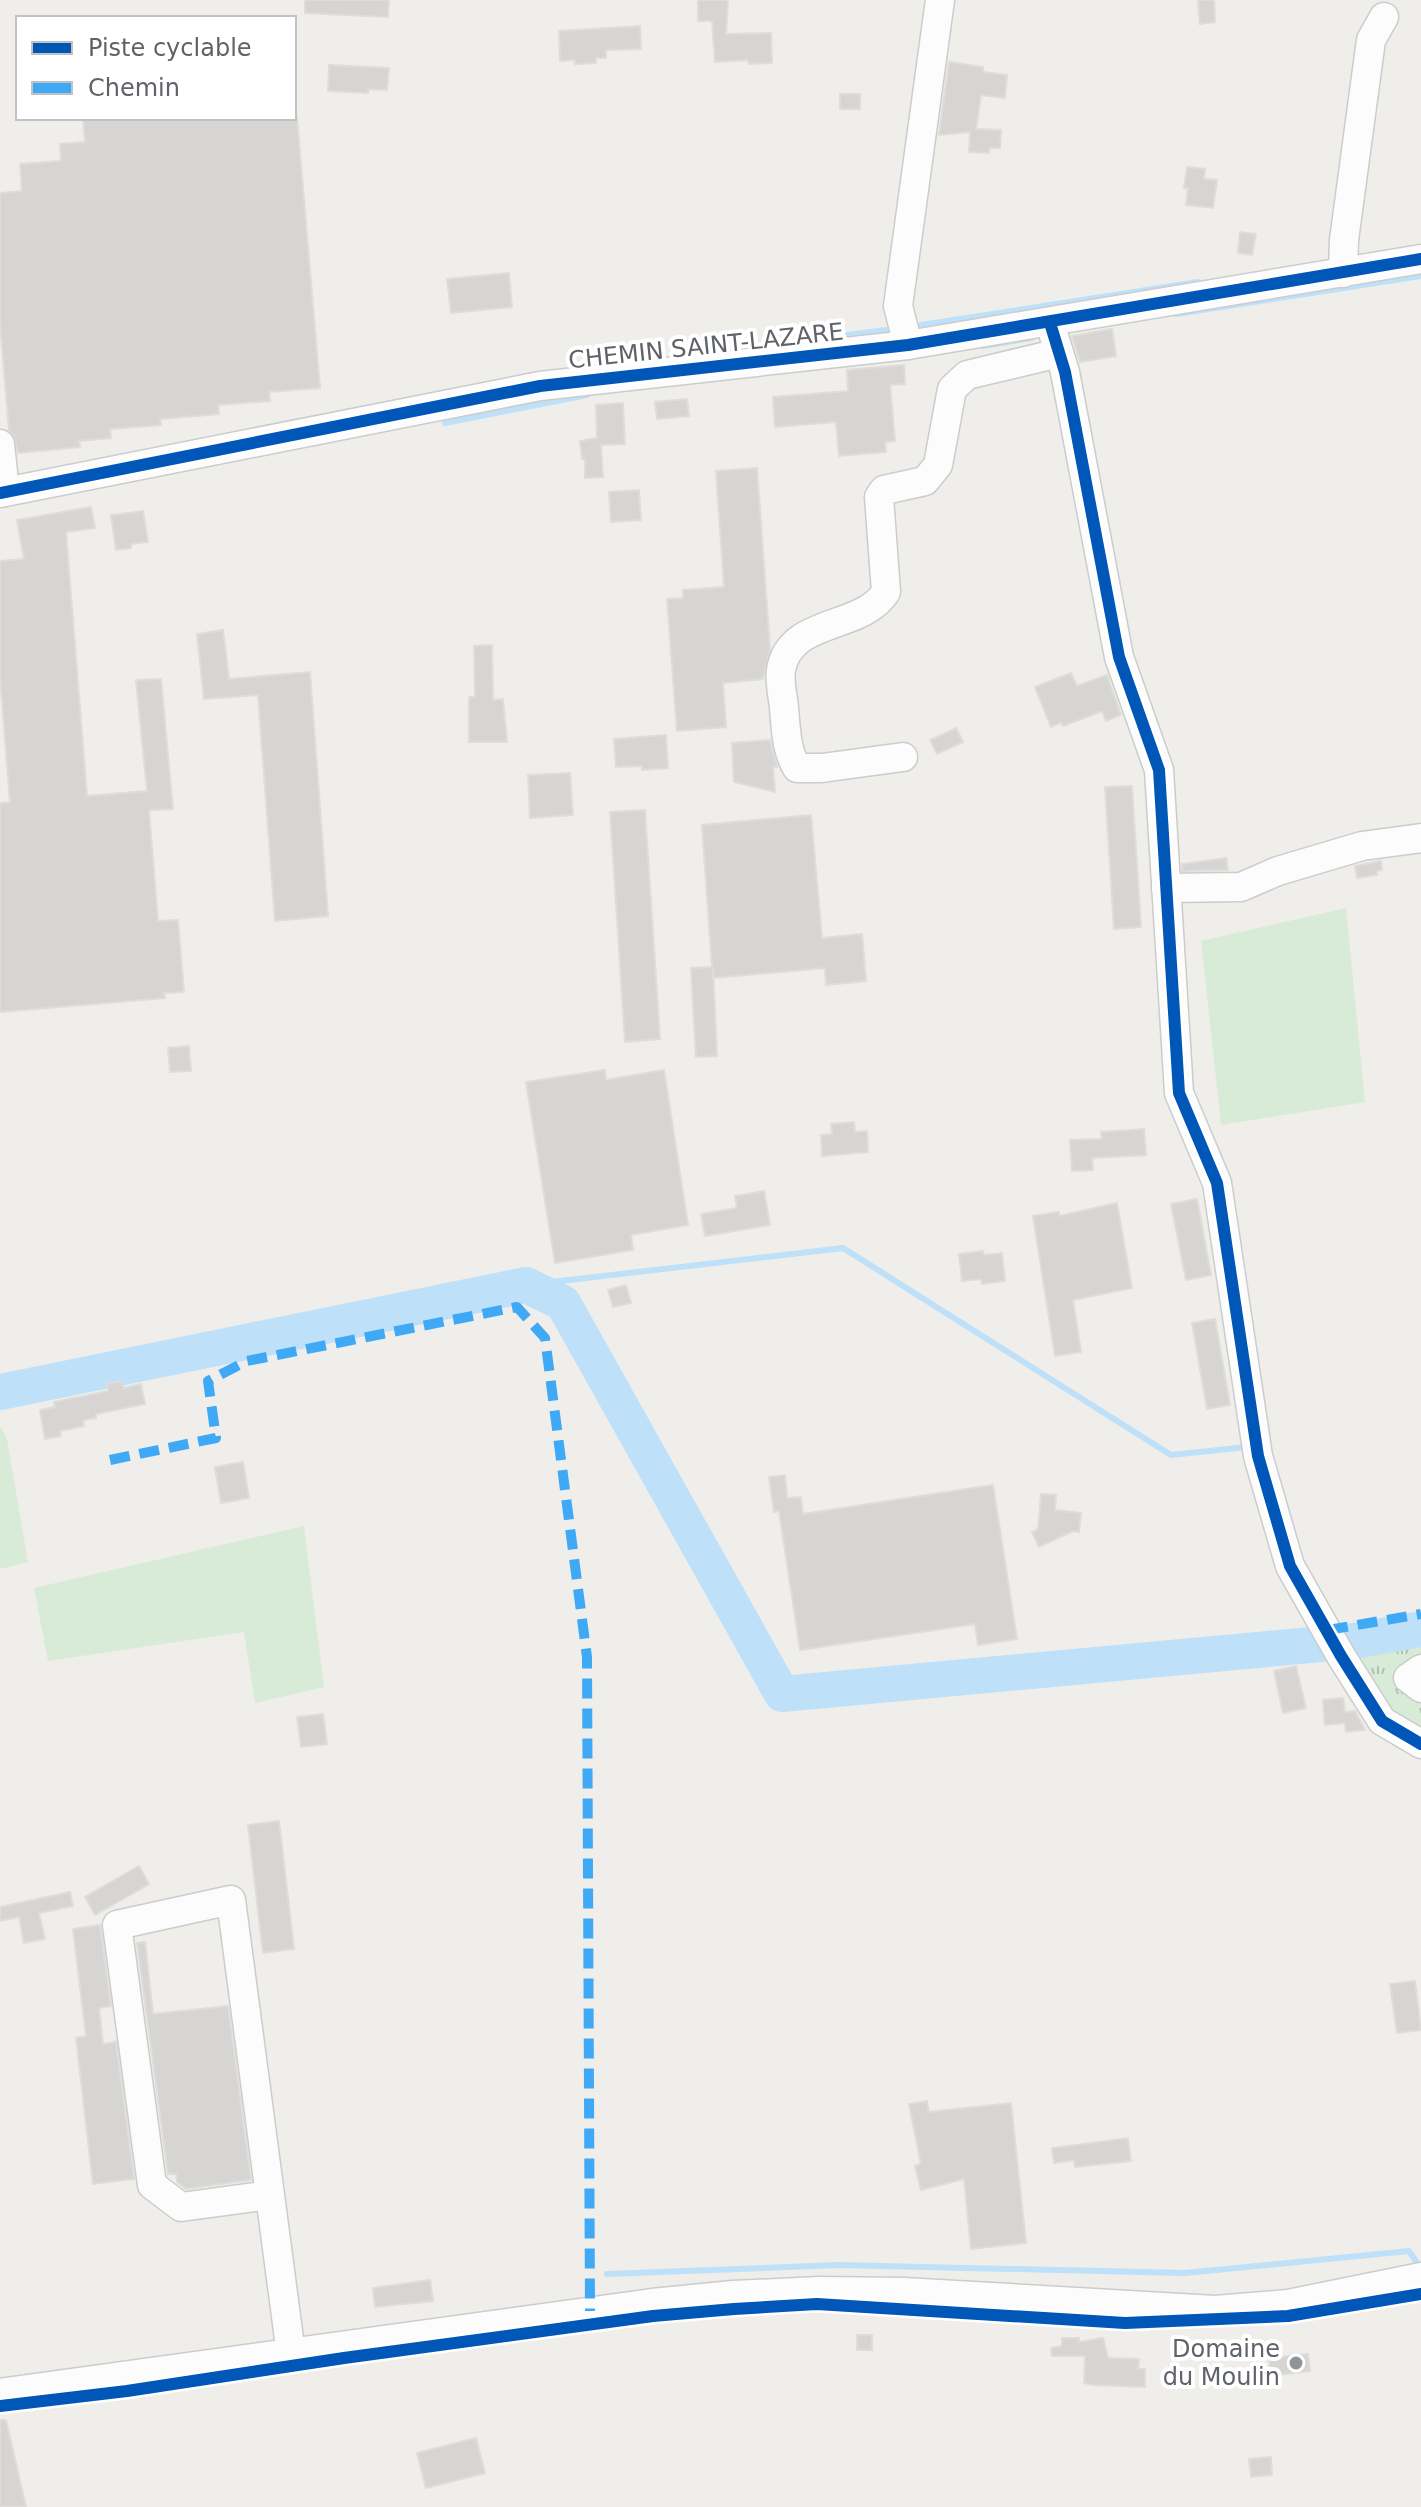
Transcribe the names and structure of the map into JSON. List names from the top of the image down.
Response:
{
  "streets": {
    "street": ["CHEMIN SAINT-LAZARE"]
  },
  "places": ["Domaine du Moulin"],
  "legend": ["Piste cyclable", "Chemin"]
}
